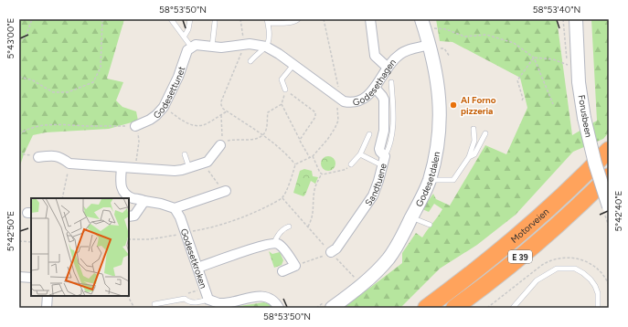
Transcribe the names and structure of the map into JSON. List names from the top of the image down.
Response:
{
  "streets": {
    "highway": ["Motorveien", "E 39"],
    "main road": ["Forusbeen", "Godesetdalen"],
    "street": [
      "Godesethagen",
      "Godesettunet",
      "Sandtuene",
      "Godesetkroken"
    ]
  },
  "crossings": [
    ["Godesethagen", "Godesetdalen"],
    ["Godesethagen", "Sandtuene"]
  ],
  "places": ["Al Forno pizzeria"],
  "coordinates": [
    "58°53'50\"N",
    "58°53'40\"N",
    "5°43'00\"E",
    "5°42'40\"E",
    "5°42'50\"E"
  ]
}
